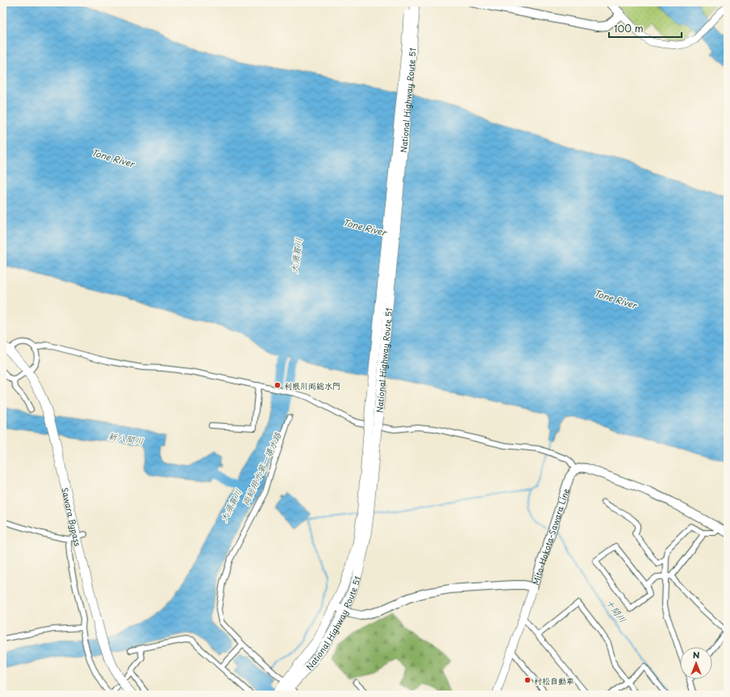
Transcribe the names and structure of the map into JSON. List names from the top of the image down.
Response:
{
  "streets": {
    "highway": ["National Highway Route 51", "Sawara Bypass"],
    "main road": ["Mito-Hokota-Sawara Line"]
  },
  "crossings": [
    ["National Highway Route 51", "Mito-Hokota-Sawara Line"]
  ],
  "water": [
    "Tone River",
    "大須賀川",
    "新八間川",
    "両総用水第一導水路",
    "十間川"
  ],
  "places": ["利根川両総水門", "村松自動車"],
  "scale_bar": "100 m",
  "north": "top"
}
